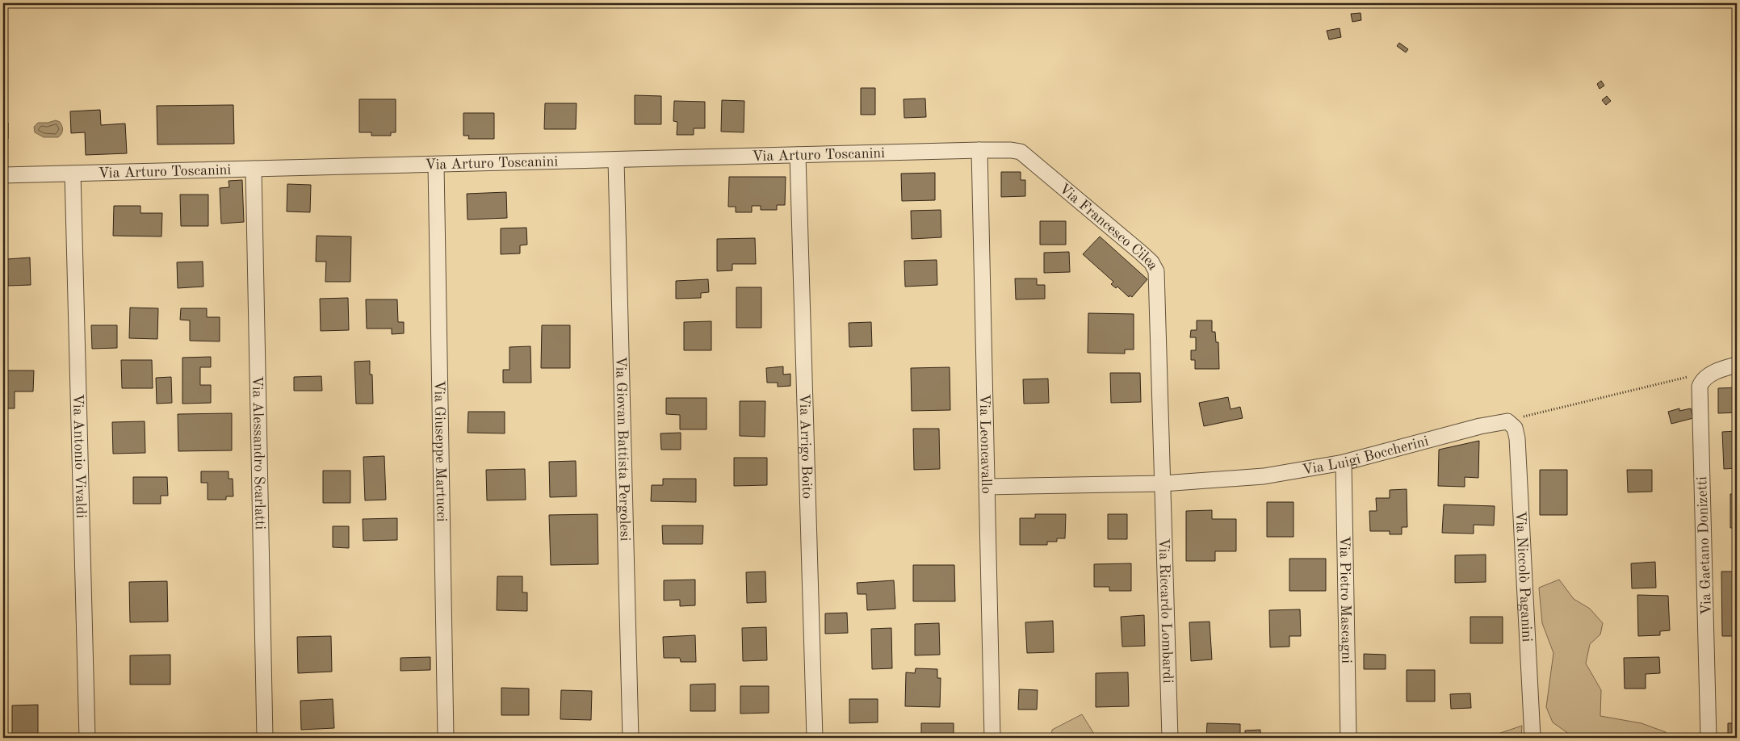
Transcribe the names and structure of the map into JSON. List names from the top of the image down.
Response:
{
  "streets": {
    "street": [
      "Via Arturo Toscanini",
      "Via Francesco Cilea",
      "Via Leoncavallo",
      "Via Arrigo Boito",
      "Via Giovan Battista Pergolesi",
      "Via Giuseppe Martucci",
      "Via Alessandro Scarlatti",
      "Via Luigi Boccherini",
      "Via Antonio Vivaldi",
      "Via Gaetano Donizetti",
      "Via Niccolò Paganini",
      "Via Pietro Mascagni",
      "Via Riccardo Lombardi"
    ]
  },
  "crossings": [
    ["Via Arturo Toscanini", "Via Francesco Cilea"],
    ["Via Arturo Toscanini", "Via Leoncavallo"],
    ["Via Arturo Toscanini", "Via Arrigo Boito"],
    ["Via Arturo Toscanini", "Via Giovan Battista Pergolesi"],
    ["Via Arturo Toscanini", "Via Giuseppe Martucci"],
    ["Via Arturo Toscanini", "Via Alessandro Scarlatti"],
    ["Via Arturo Toscanini", "Via Antonio Vivaldi"],
    ["Via Francesco Cilea", "Via Leoncavallo"],
    ["Via Francesco Cilea", "Via Luigi Boccherini"],
    ["Via Francesco Cilea", "Via Riccardo Lombardi"],
    ["Via Leoncavallo", "Via Luigi Boccherini"],
    ["Via Luigi Boccherini", "Via Niccolò Paganini"],
    ["Via Luigi Boccherini", "Via Pietro Mascagni"],
    ["Via Luigi Boccherini", "Via Riccardo Lombardi"]
  ]
}
